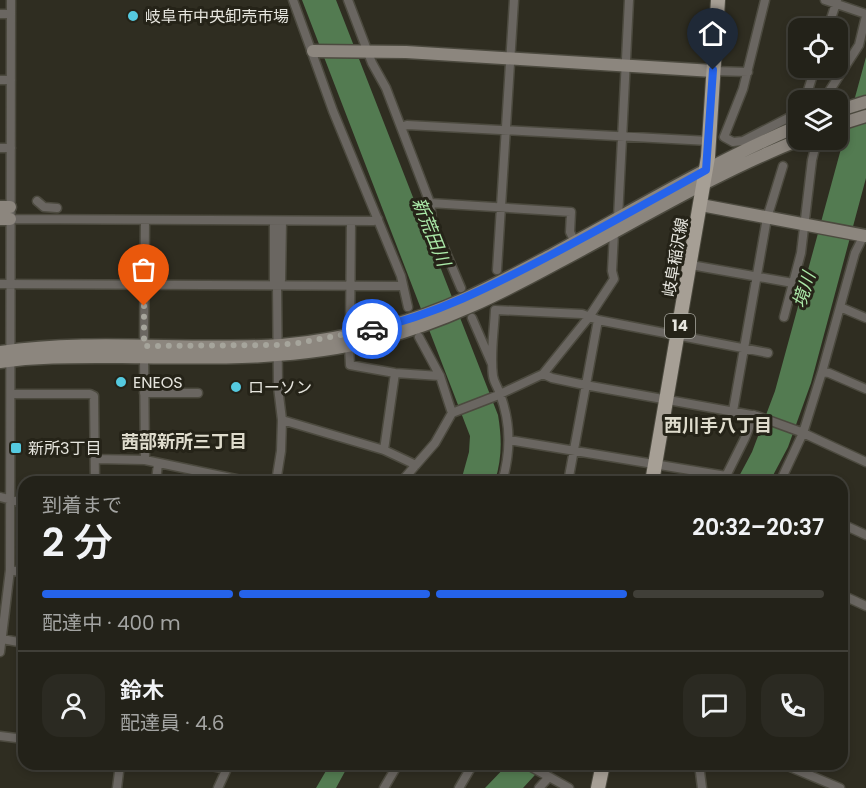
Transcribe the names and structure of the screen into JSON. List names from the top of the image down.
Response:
{
  "streets": {
    "main road": ["岐阜稲沢線", "14"]
  },
  "districts": ["西川手八丁目", "茜部新所三丁目"],
  "water": ["新荒田川", "境川"],
  "places": {
    "other": ["岐阜市中央卸売市場", "ENEOS", "ローソン"],
    "transit": ["新所3丁目"]
  },
  "page": {
    "heading": ["2 分", "到着まで", "20:32–20:37"],
    "panel": ["鈴木", "配達員 · 4.6"],
    "bar": "配達中 · 400 m"
  }
}
